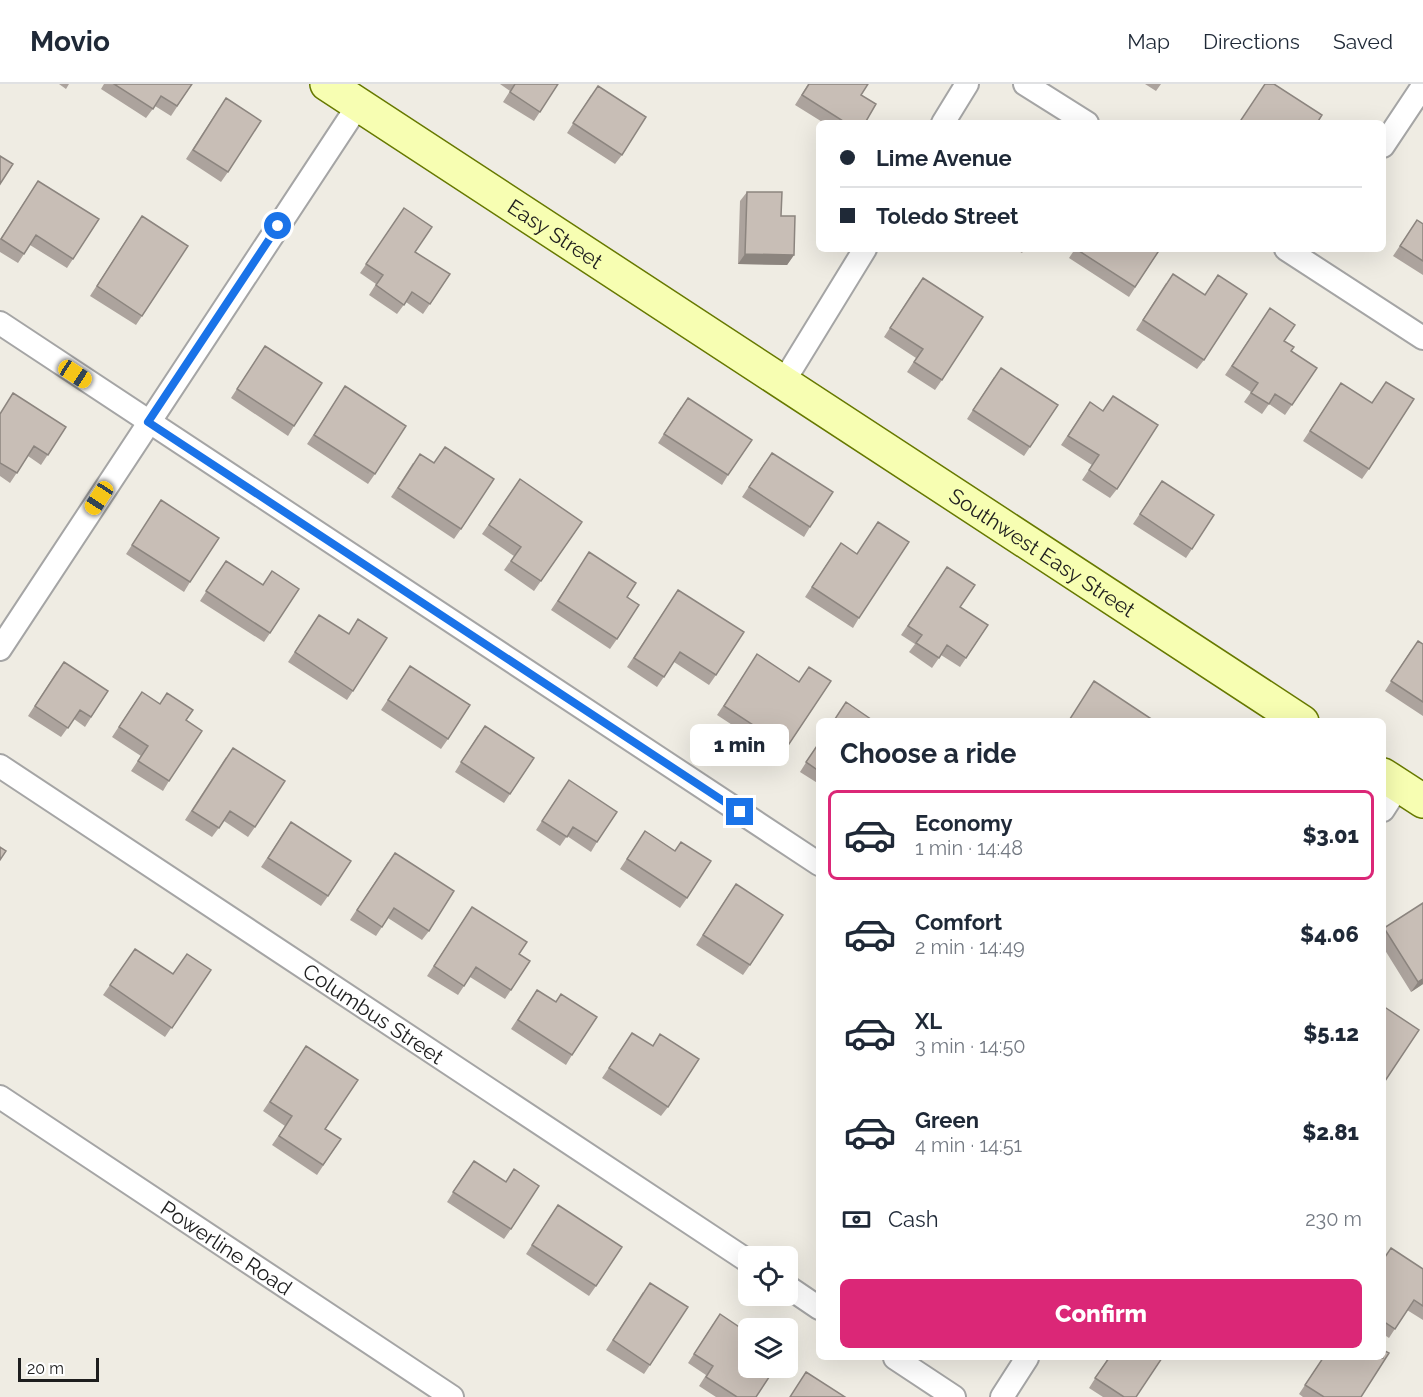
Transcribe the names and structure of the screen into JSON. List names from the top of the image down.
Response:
{
  "streets": {
    "street": [
      "Easy Street",
      "Southwest Easy Street",
      "Columbus Street",
      "Powerline Road"
    ]
  },
  "crossings": [
    ["Easy Street", "Southwest Easy Street"]
  ],
  "scale_bar": "20 m",
  "page": {
    "header": "Movio",
    "nav": ["Map", "Directions", "Saved"],
    "banner": ["Lime Avenue", "Toledo Street"],
    "heading": "Choose a ride",
    "bubble": "1 min",
    "list": [
      {
        "name": "Economy",
        "note": "1 min · 14:48",
        "value": "$3.01"
      },
      {
        "name": "Comfort",
        "note": "2 min · 14:49",
        "value": "$4.06"
      },
      {
        "name": "XL",
        "note": "3 min · 14:50",
        "value": "$5.12"
      },
      {
        "name": "Green",
        "note": "4 min · 14:51",
        "value": "$2.81"
      }
    ],
    "pay": ["Cash", "230 m"],
    "buttons": "Confirm",
    "scale": "20 m"
  }
}
